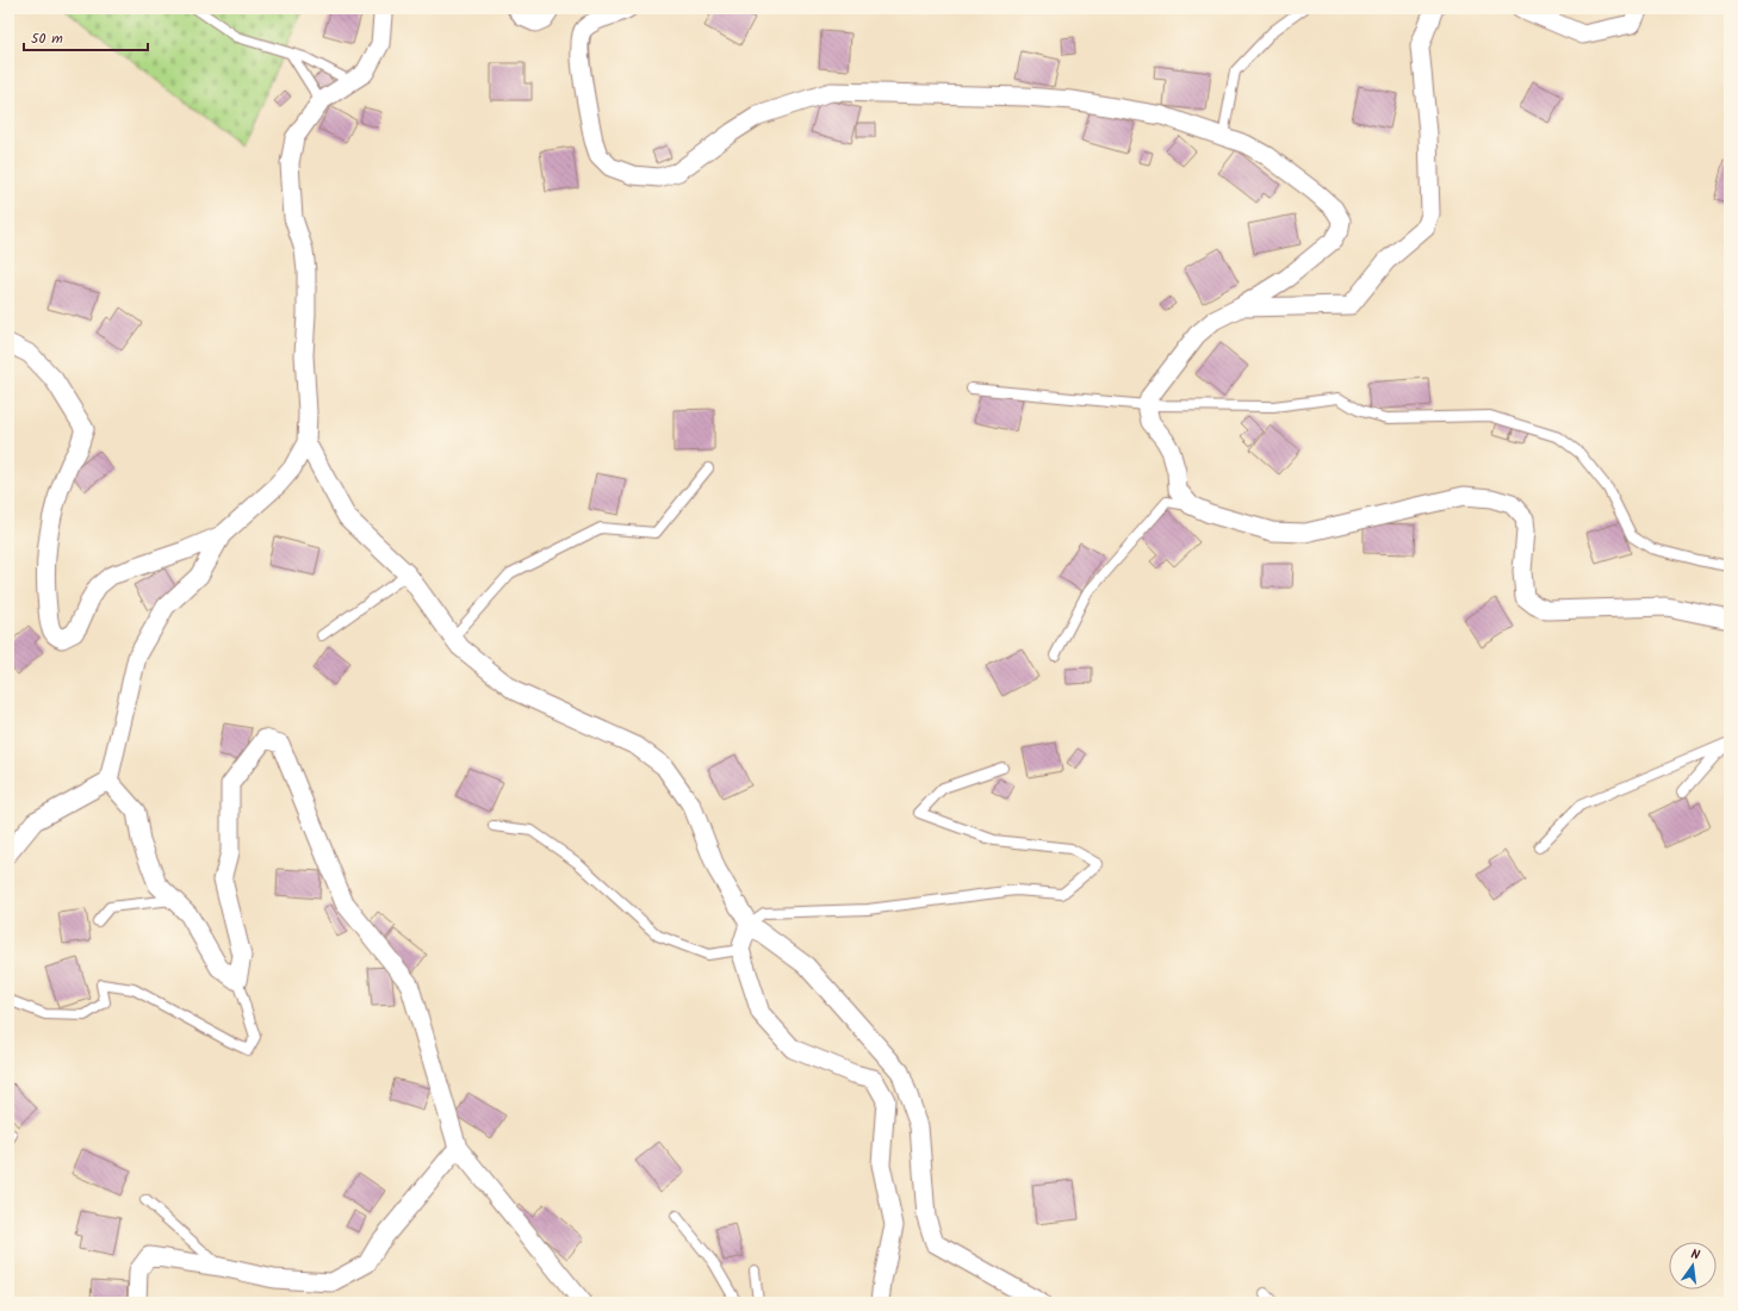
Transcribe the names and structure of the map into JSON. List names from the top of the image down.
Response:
{
  "scale_bar": "50 m",
  "north": "top"
}
